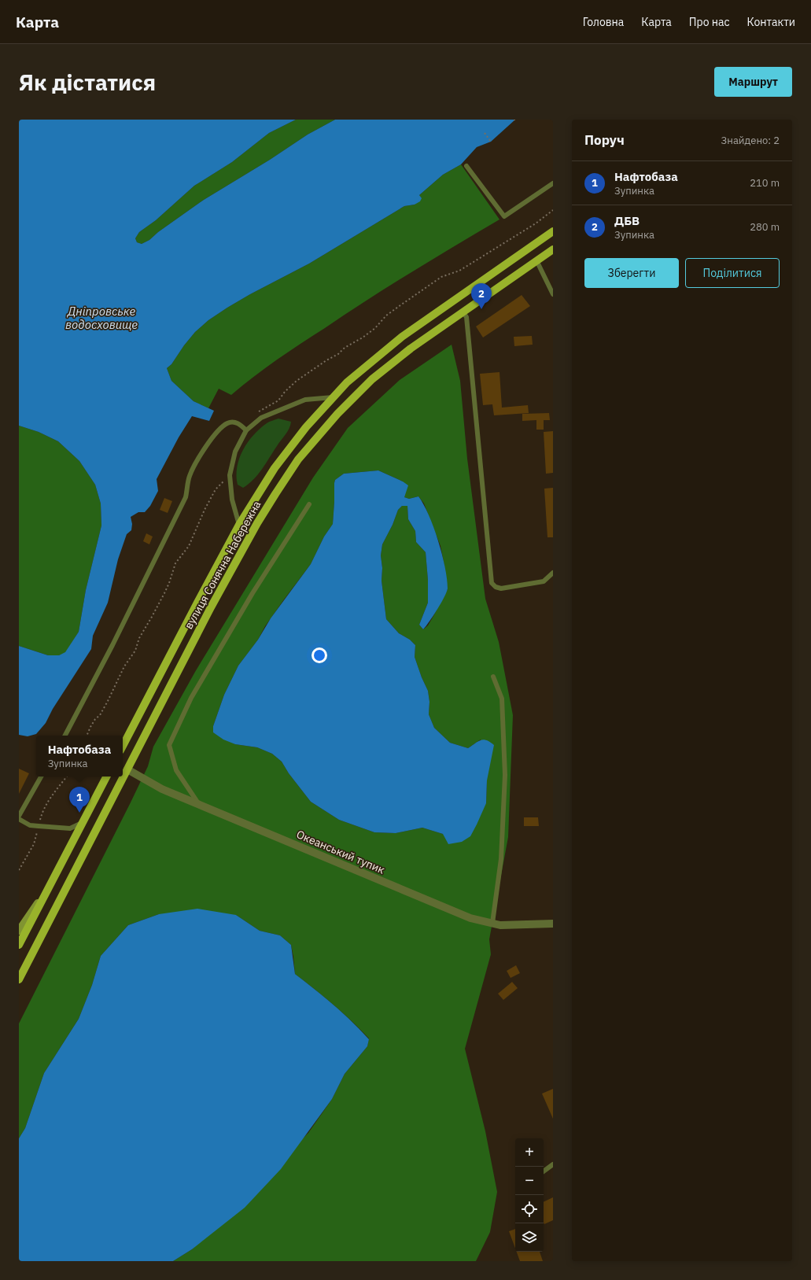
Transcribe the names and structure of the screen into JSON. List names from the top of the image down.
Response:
{
  "streets": {
    "main road": ["вулиця Сонячна Набережна"],
    "street": ["Океанський тупик"]
  },
  "crossings": [
    ["вулиця Сонячна Набережна", "Океанський тупик"]
  ],
  "water": ["Дніпровське водосховище"],
  "page": {
    "header": "Карта",
    "nav": [
      "Головна",
      "Карта",
      "Про нас",
      "Контакти"
    ],
    "buttons": [
      "Маршрут",
      ["Зберегти", "Поділитися"]
    ],
    "title": "Як дістатися",
    "heading": ["Поруч", "Знайдено: 2"],
    "list": [
      {
        "mark": "1",
        "name": "Нафтобаза",
        "note": "Зупинка",
        "value": "210 m"
      },
      {
        "mark": "2",
        "name": "ДБВ",
        "note": "Зупинка",
        "value": "280 m"
      }
    ],
    "pins": ["2", "1"],
    "popup": ["Нафтобаза", "Зупинка"],
    "map_buttons": ["+", "−"]
  }
}
